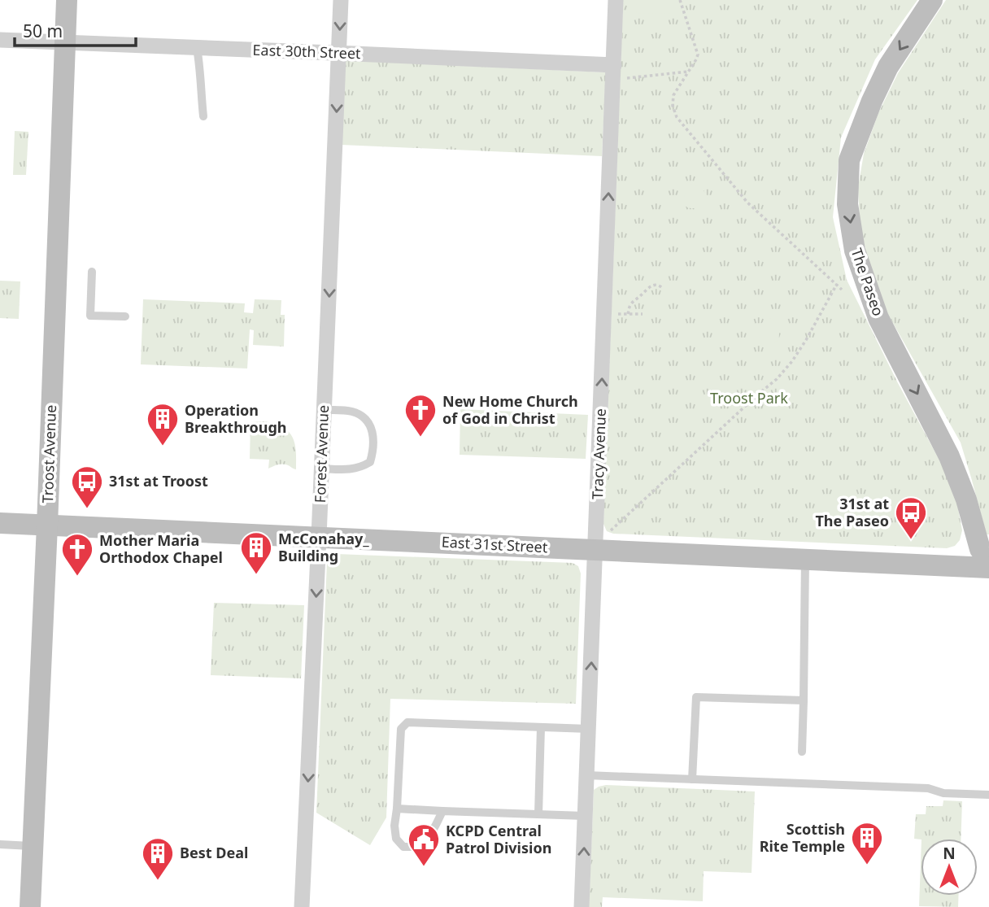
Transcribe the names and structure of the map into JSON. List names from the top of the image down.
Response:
{
  "streets": {
    "main road": ["The Paseo", "Troost Avenue", "East 31st Street"],
    "street": ["East 30th Street", "Forest Avenue", "Tracy Avenue"]
  },
  "crossings": [
    ["East 30th Street", "Troost Avenue"],
    ["East 30th Street", "Forest Avenue"],
    ["East 30th Street", "Tracy Avenue"],
    ["Troost Avenue", "East 31st Street"],
    ["Forest Avenue", "East 31st Street"],
    ["Tracy Avenue", "East 31st Street"]
  ],
  "one_way": ["The Paseo", "Forest Avenue", "Tracy Avenue"],
  "parks": ["Troost Park"],
  "places": {
    "church": ["New Home Church of God in Christ", "Mother Maria Orthodox Chapel"],
    "building": [
      "Operation Breakthrough",
      "McConahay_ Building",
      "Scottish Rite Temple",
      "Best Deal"
    ],
    "bus stop": ["31st at Troost", "31st at The Paseo"],
    "public building": ["KCPD Central Patrol Division"]
  },
  "scale_bar": "50 m",
  "north": "top"
}
